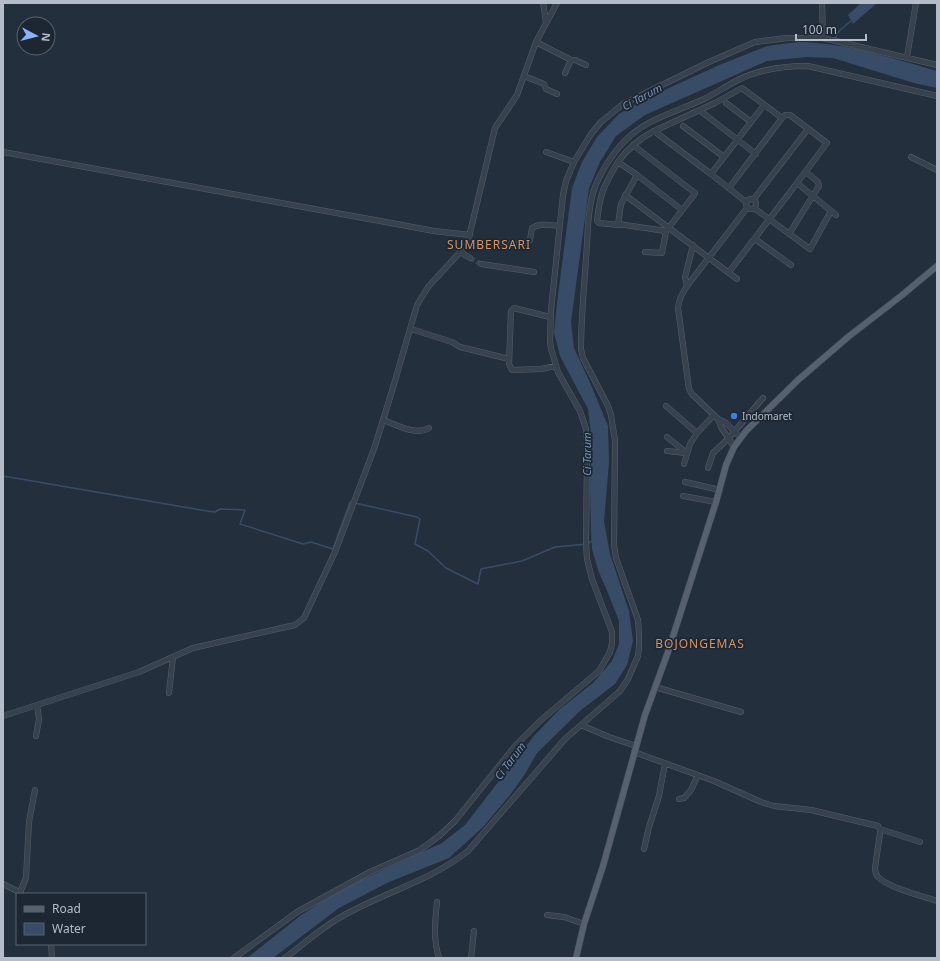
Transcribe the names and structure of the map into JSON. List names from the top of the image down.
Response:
{
  "districts": ["SUMBERSARI", "BOJONGEMAS"],
  "water": ["Ci Tarum"],
  "places": ["Indomaret"],
  "legend": ["Road", "Water"],
  "scale_bar": "100 m",
  "north": "right"
}
